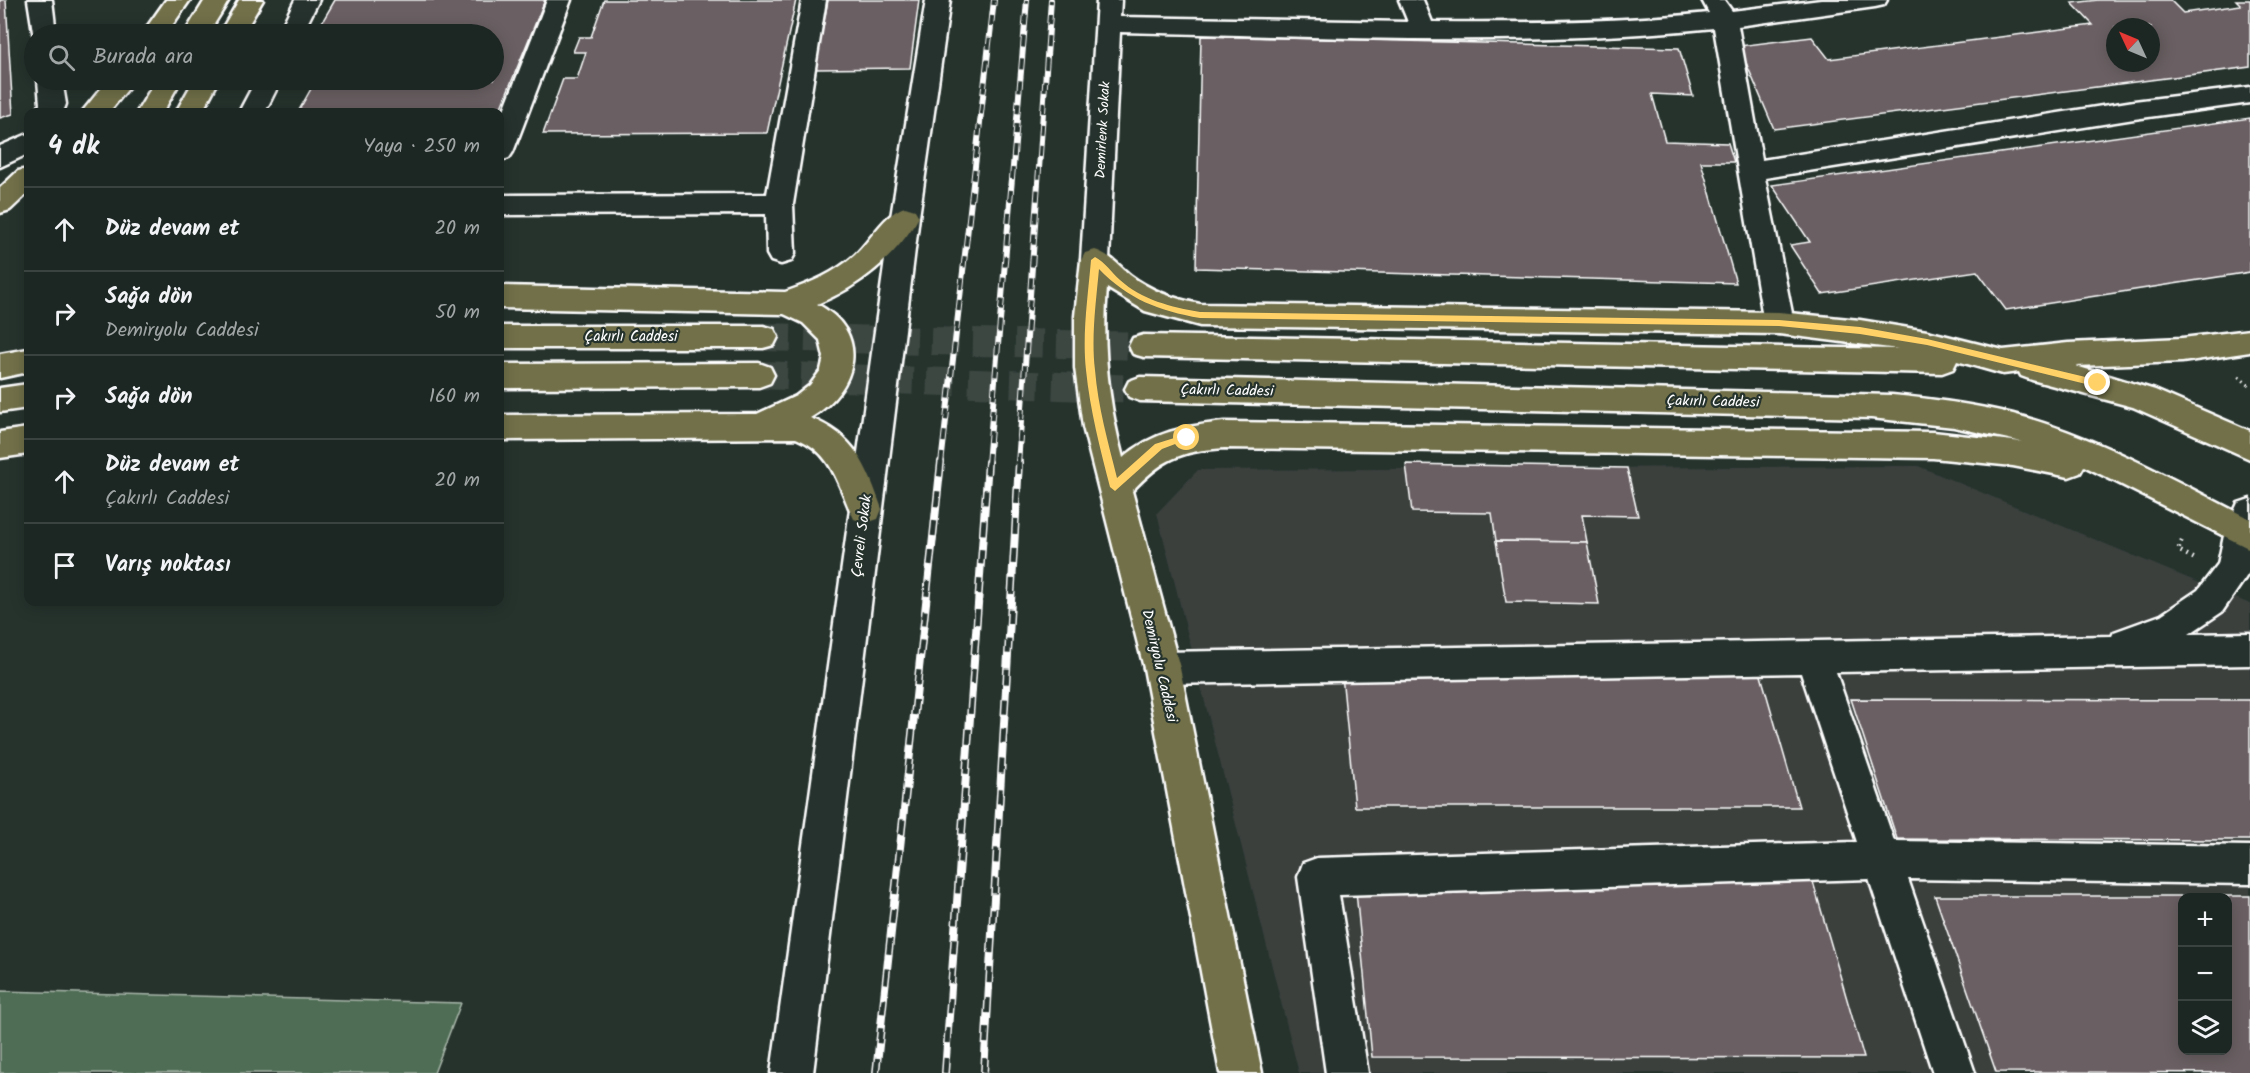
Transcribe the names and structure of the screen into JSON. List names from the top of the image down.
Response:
{
  "streets": {
    "main road": ["Çakırlı Caddesi", "Demiryolu Caddesi"],
    "street": ["Demirlenk Sokak", "Çevreli Sokak"]
  },
  "crossings": [
    ["Demirlenk Sokak", "Demiryolu Caddesi"]
  ],
  "north": "top left",
  "page": {
    "search": "Burada ara",
    "heading": ["4 dk", "Yaya · 250 m"],
    "list": [
      ["Düz devam et", "20 m"],
      ["Sağa dön", "Demiryolu Caddesi", "50 m"],
      ["Sağa dön", "160 m"],
      ["Düz devam et", "Çakırlı Caddesi", "20 m"],
      "Varış noktası"
    ],
    "map_buttons": ["+", "−"]
  }
}
